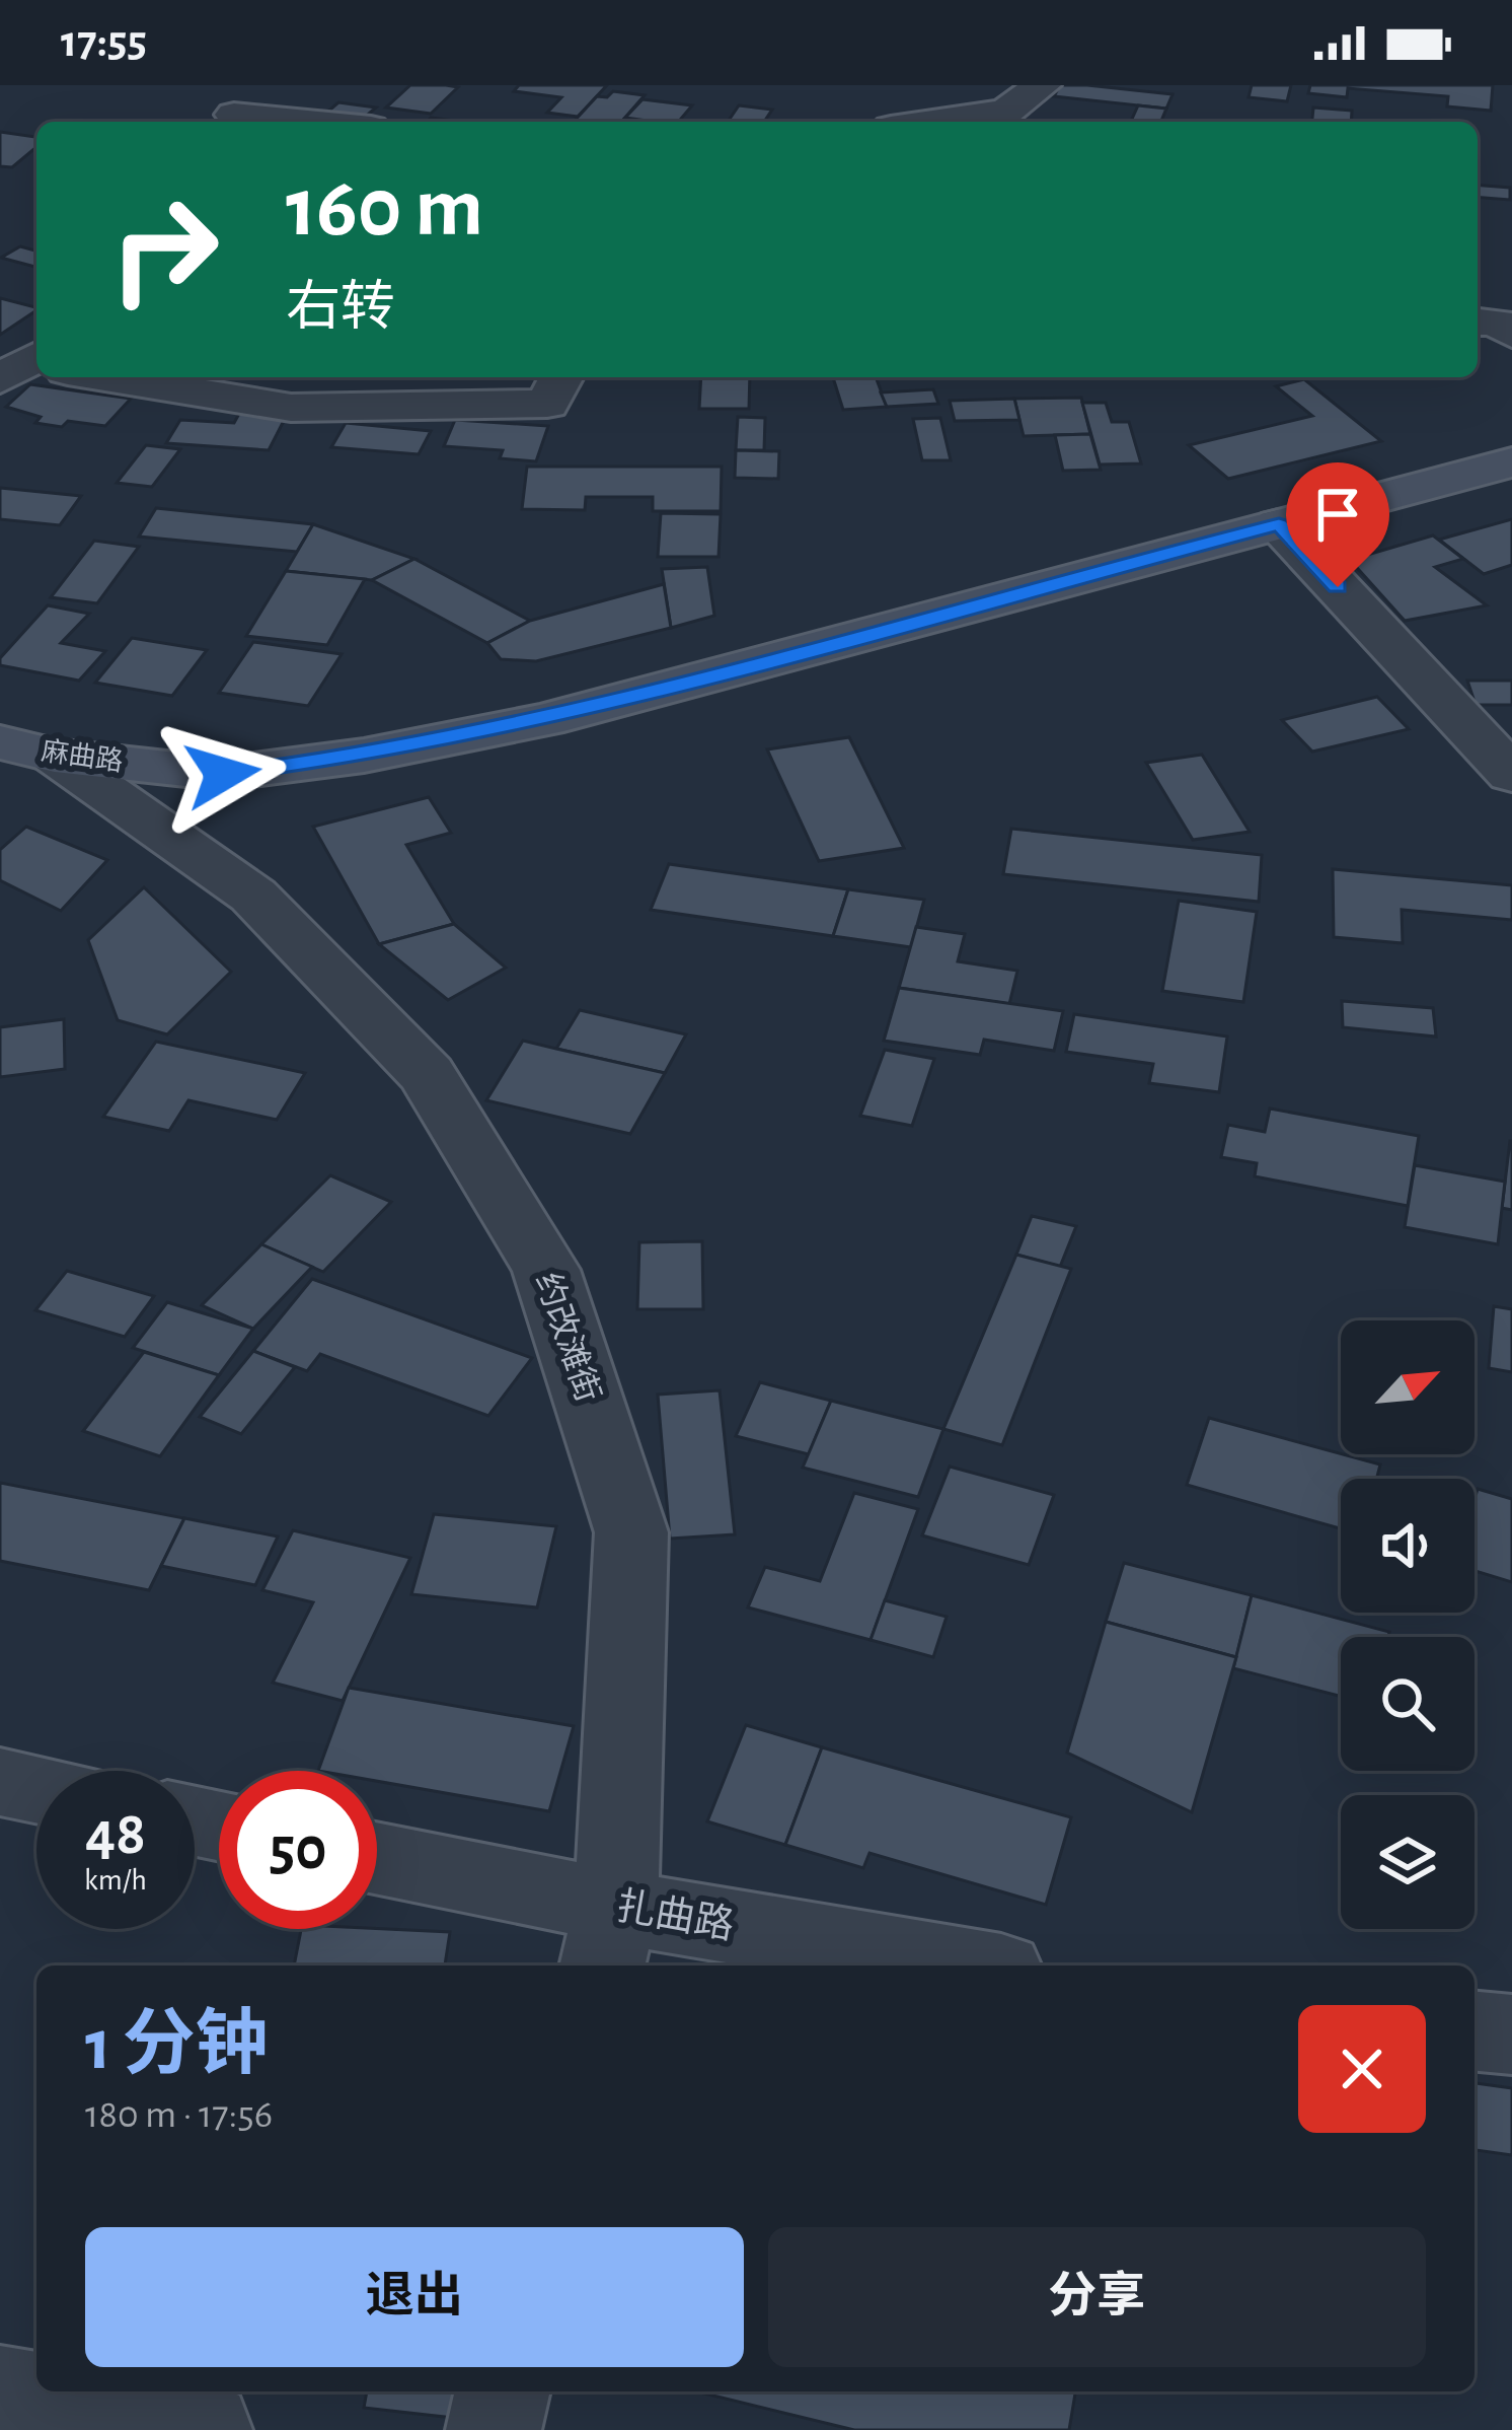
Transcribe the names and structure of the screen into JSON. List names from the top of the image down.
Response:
{
  "streets": {
    "main road": ["麻曲路"],
    "street": ["约改滩街", "扎曲路"]
  },
  "crossings": [
    ["麻曲路", "约改滩街"],
    ["约改滩街", "扎曲路"]
  ],
  "north": "top right",
  "page": {
    "status": "17:55",
    "turn": ["160 m", "右转"],
    "speed": "48 km/h",
    "limit": "50",
    "heading": ["1 分钟", "180 m · 17:56"],
    "buttons": ["退出", "分享"]
  }
}
